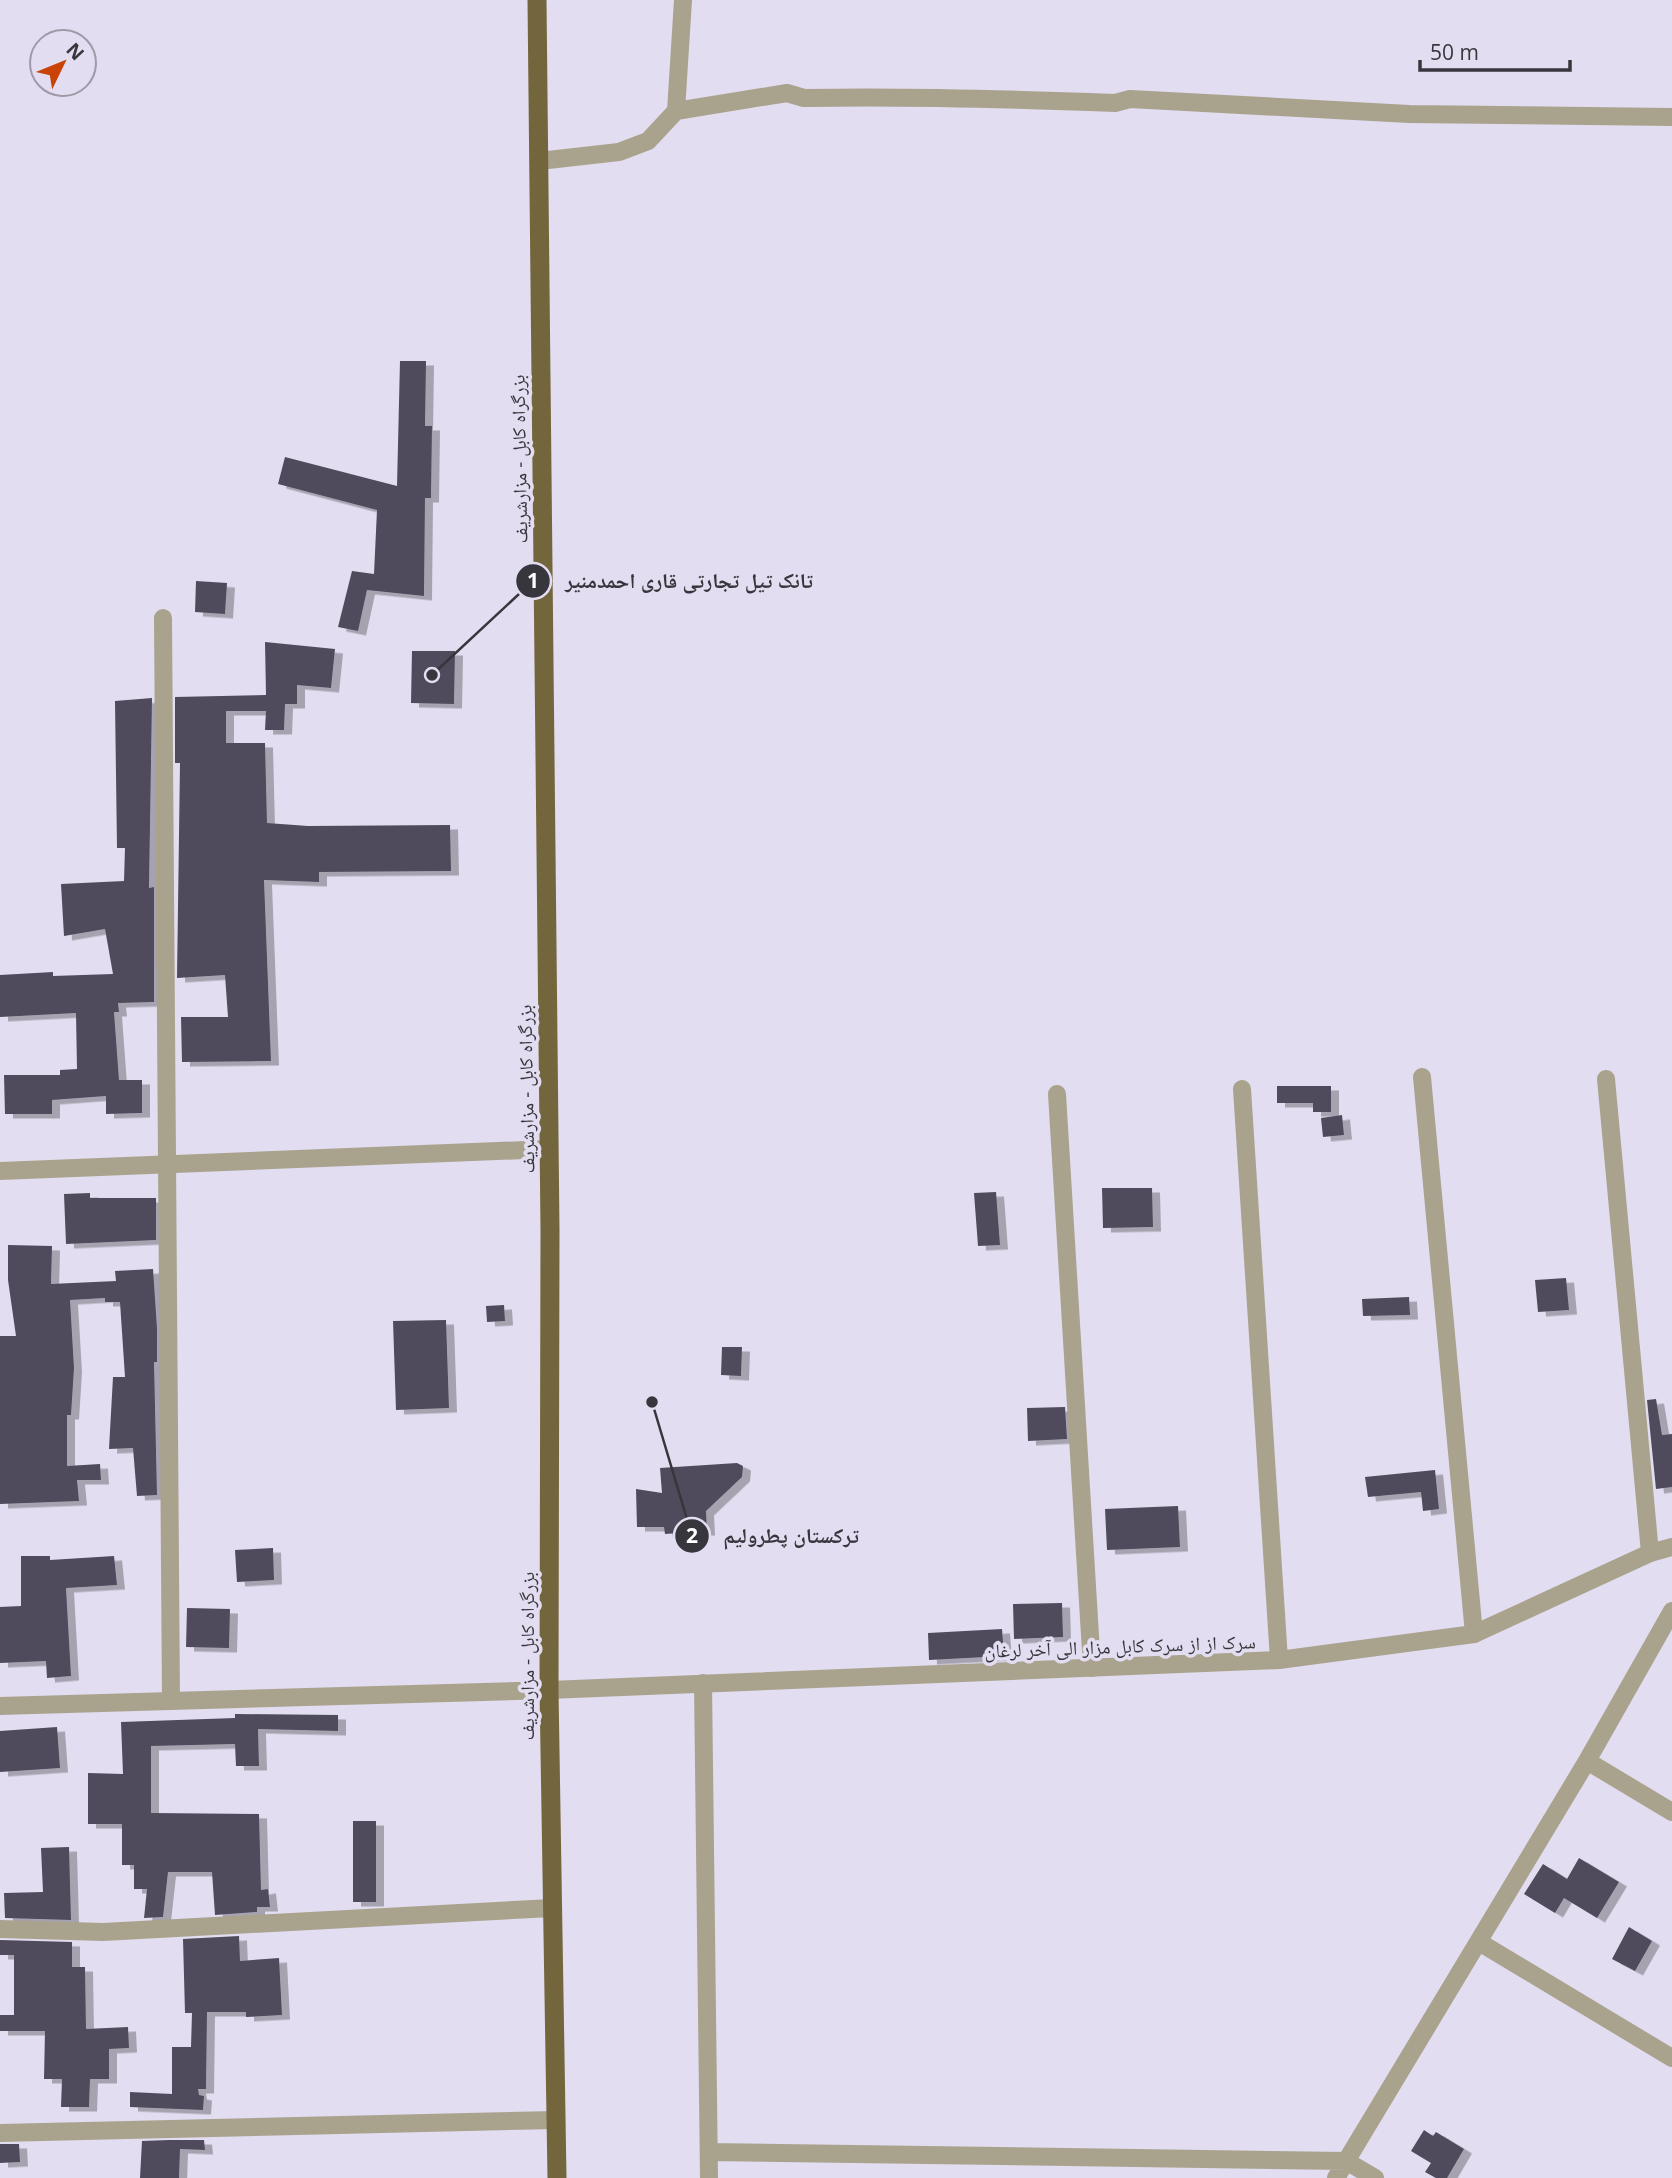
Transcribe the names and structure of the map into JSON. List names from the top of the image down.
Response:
{
  "streets": {
    "highway": ["بزرگراه کابل - مزارشریف"],
    "street": ["سرک از از سرک کابل مزار الی آخر لرغان"]
  },
  "crossings": [
    ["بزرگراه کابل - مزارشریف", "سرک از از سرک کابل مزار الی آخر لرغان"]
  ],
  "places": ["تانک تیل تجارتی قاری احمدمنیر", "ترکستان پطرولیم"],
  "scale_bar": "50 m",
  "north": "top right"
}
